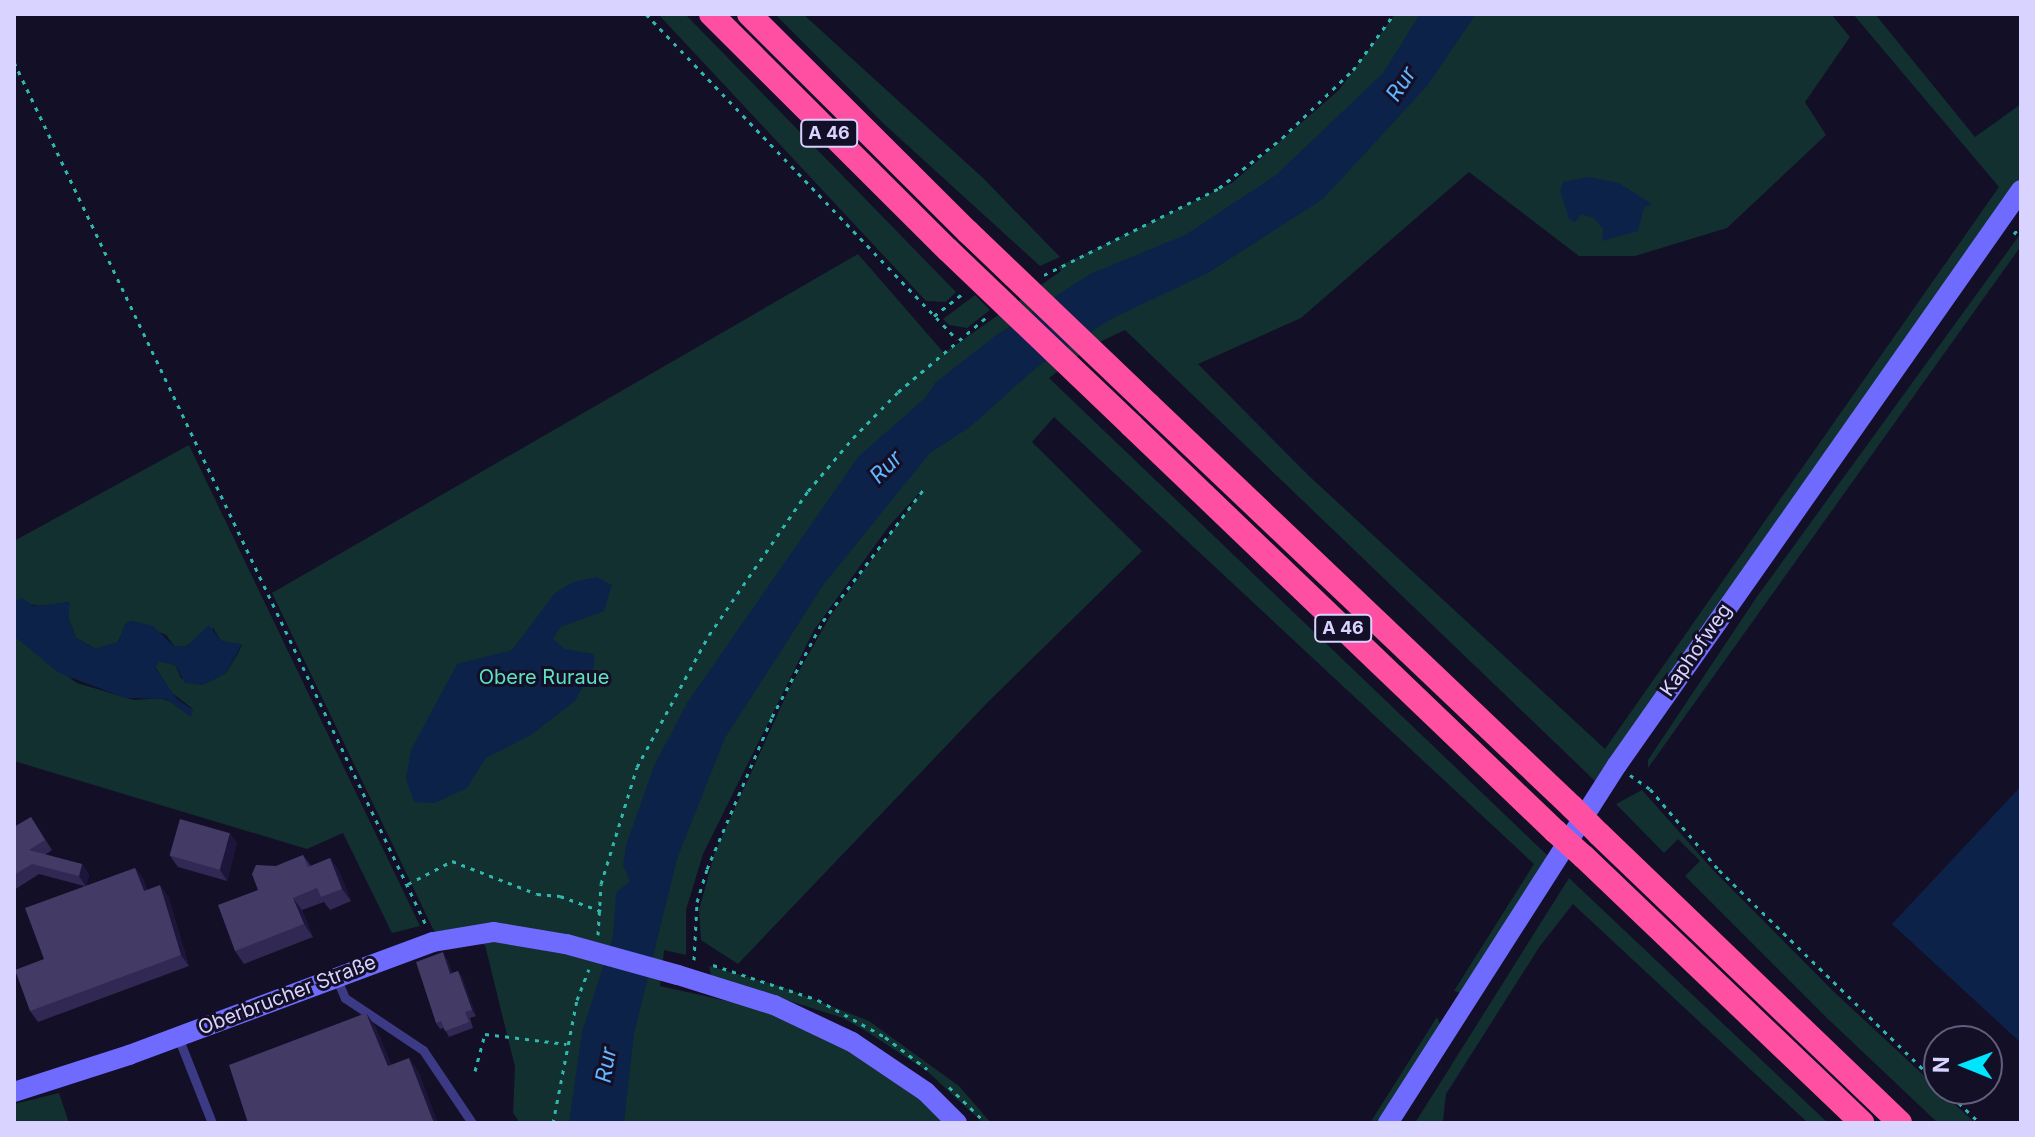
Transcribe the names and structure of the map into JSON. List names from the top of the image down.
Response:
{
  "streets": {
    "highway": ["A 46"],
    "main road": ["Kaphofweg", "Oberbrucher Straße"]
  },
  "water": ["Rur"],
  "parks": ["Obere Ruraue"],
  "north": "left"
}
